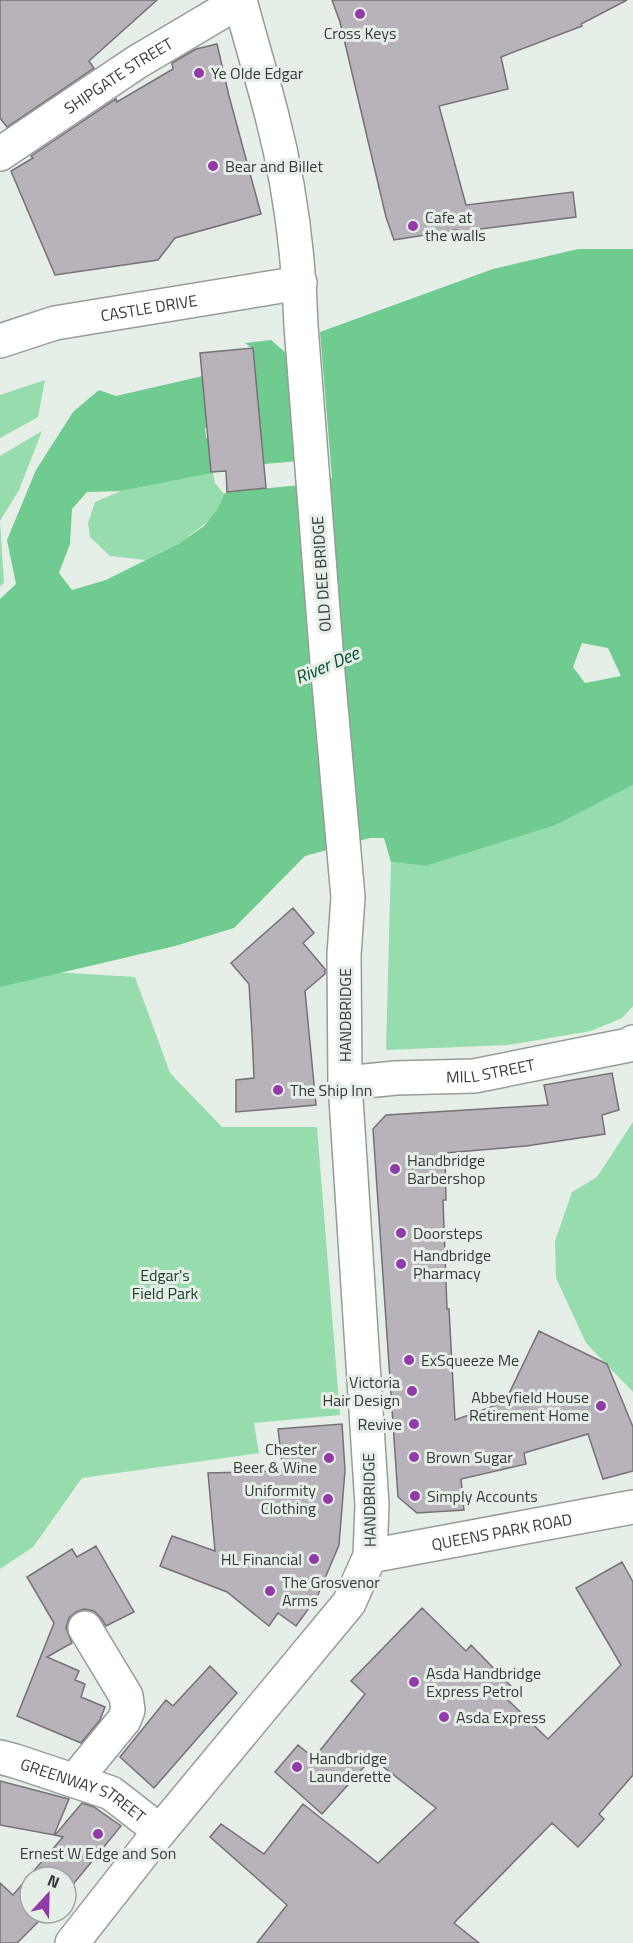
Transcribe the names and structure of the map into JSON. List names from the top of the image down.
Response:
{
  "streets": {
    "street": [
      "SHIPGATE STREET",
      "CASTLE DRIVE",
      "OLD DEE BRIDGE",
      "HANDBRIDGE",
      "MILL STREET",
      "QUEENS PARK ROAD",
      "GREENWAY STREET"
    ]
  },
  "crossings": [
    ["CASTLE DRIVE", "OLD DEE BRIDGE"],
    ["OLD DEE BRIDGE", "HANDBRIDGE"],
    ["HANDBRIDGE", "MILL STREET"],
    ["HANDBRIDGE", "QUEENS PARK ROAD"],
    ["HANDBRIDGE", "GREENWAY STREET"]
  ],
  "water": ["River Dee"],
  "parks": ["Edgar's Field Park"],
  "places": [
    "Cross Keys",
    "Ye Olde Edgar",
    "Bear and Billet",
    "Cafe at the walls",
    "The Ship Inn",
    "Handbridge Barbershop",
    "Doorsteps",
    "Handbridge Pharmacy",
    "ExSqueeze Me",
    "Victoria Hair Design",
    "Abbeyfield House Retirement Home",
    "Revive",
    "Brown Sugar",
    "Chester Beer & Wine",
    "Simply Accounts",
    "Uniformity Clothing",
    "HL Financial",
    "The Grosvenor Arms",
    "Asda Handbridge Express Petrol",
    "Asda Express",
    "Handbridge Launderette",
    "Ernest W Edge and Son"
  ],
  "north": "top"
}
